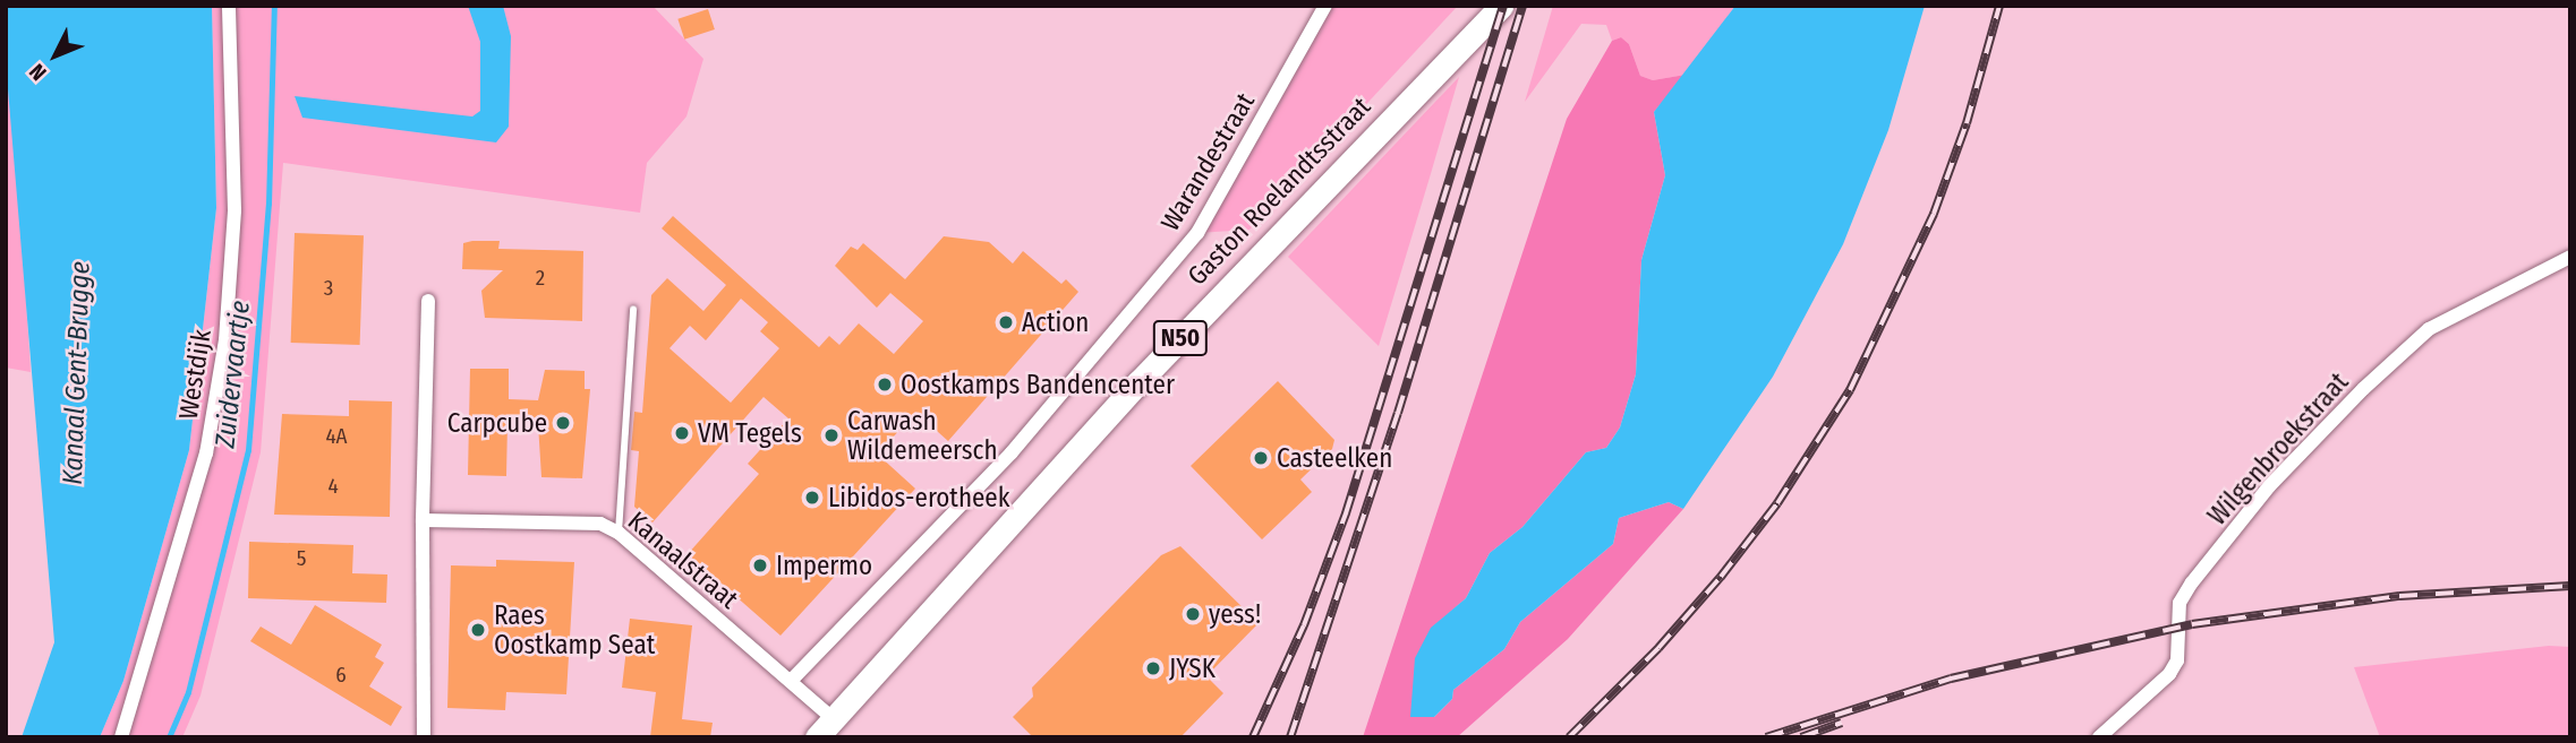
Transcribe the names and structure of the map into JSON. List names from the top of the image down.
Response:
{
  "streets": {
    "main road": ["Gaston Roelandtsstraat", "N50"],
    "street": [
      "Warandestraat",
      "Westdijk",
      "Wilgenbroekstraat",
      "Kanaalstraat"
    ]
  },
  "crossings": [
    ["Warandestraat", "Kanaalstraat"],
    ["Gaston Roelandtsstraat", "Kanaalstraat"]
  ],
  "water": ["Kanaal Gent-Brugge", "Zuidervaartje"],
  "places": [
    "Action",
    "Oostkamps Bandencenter",
    "Carpcube",
    "VM Tegels",
    "Carwash Wildemeersch",
    "Casteelken",
    "Libidos-erotheek",
    "Impermo",
    "yess!",
    "Raes Oostkamp Seat",
    "JYSK"
  ],
  "house_numbers": [
    "2",
    "3",
    "4A",
    "4",
    "5",
    "6"
  ],
  "north": "bottom left"
}
